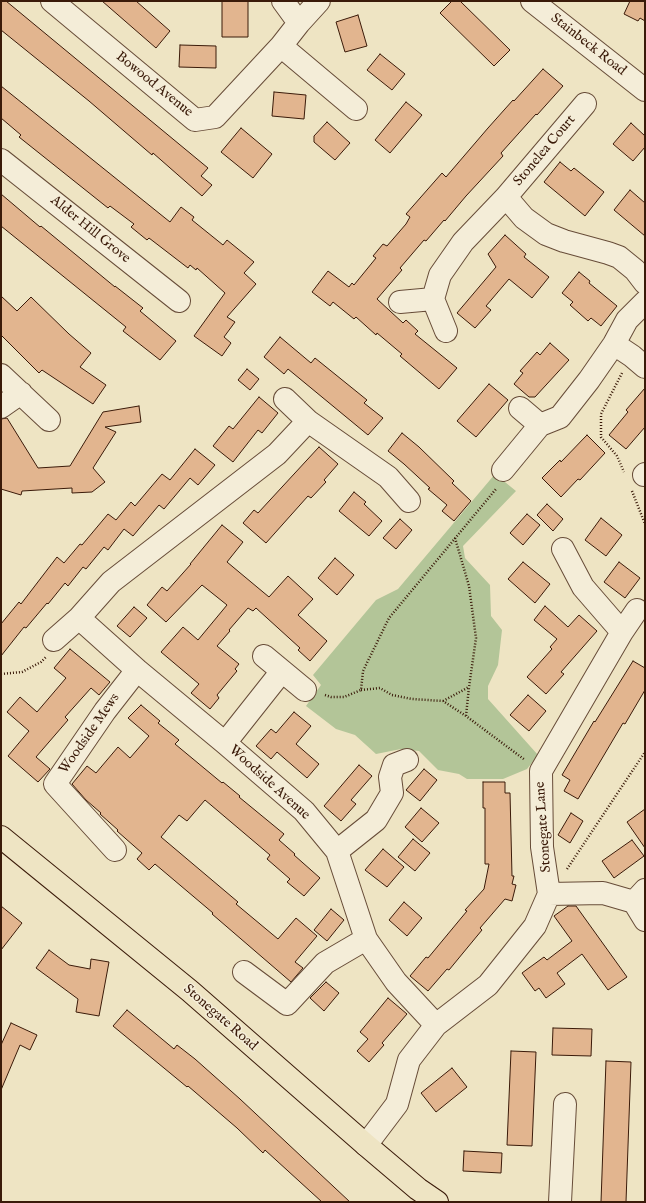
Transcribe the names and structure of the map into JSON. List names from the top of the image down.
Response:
{
  "streets": {
    "main road": ["Stonegate Road"],
    "street": [
      "Stainbeck Road",
      "Bowood Avenue",
      "Stonelea Court",
      "Alder Hill Grove",
      "Woodside Mews",
      "Woodside Avenue",
      "Stonegate Lane"
    ]
  },
  "crossings": [
    ["Woodside Mews", "Woodside Avenue"]
  ]
}
